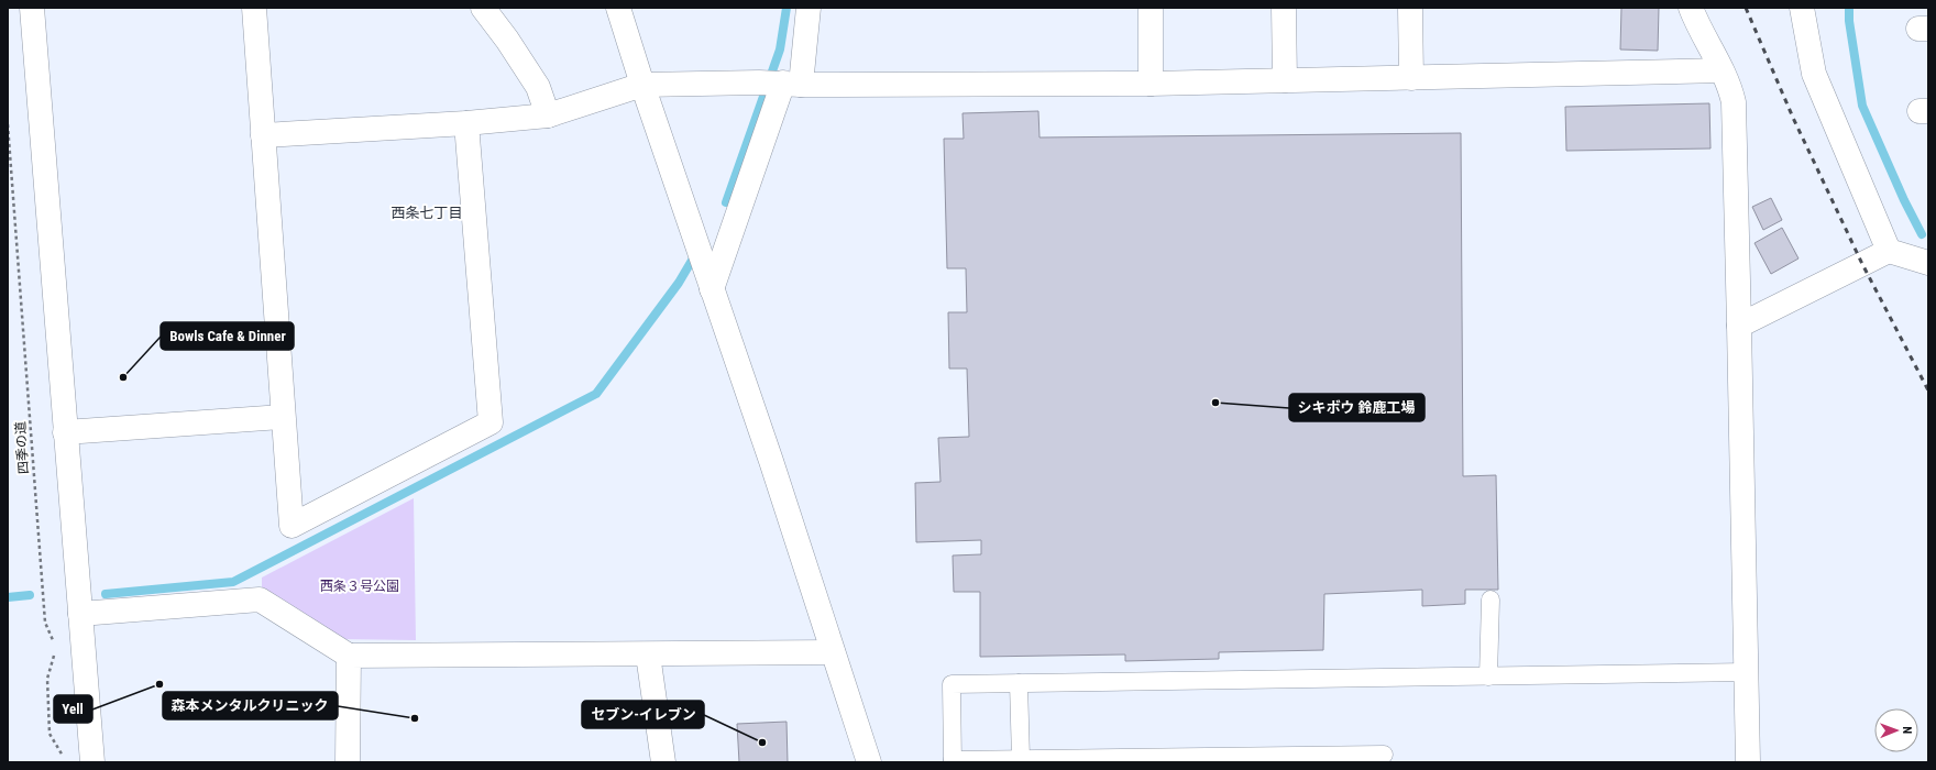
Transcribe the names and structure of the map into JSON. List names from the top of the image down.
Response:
{
  "streets": {
    "path": ["四季の道"]
  },
  "districts": ["西条七丁目"],
  "parks": ["西条３号公園"],
  "places": [
    "Bowls Cafe & Dinner",
    "シキボウ 鈴鹿工場",
    "Yell",
    "森本メンタルクリニック",
    "セブン-イレブン"
  ],
  "north": "right"
}
